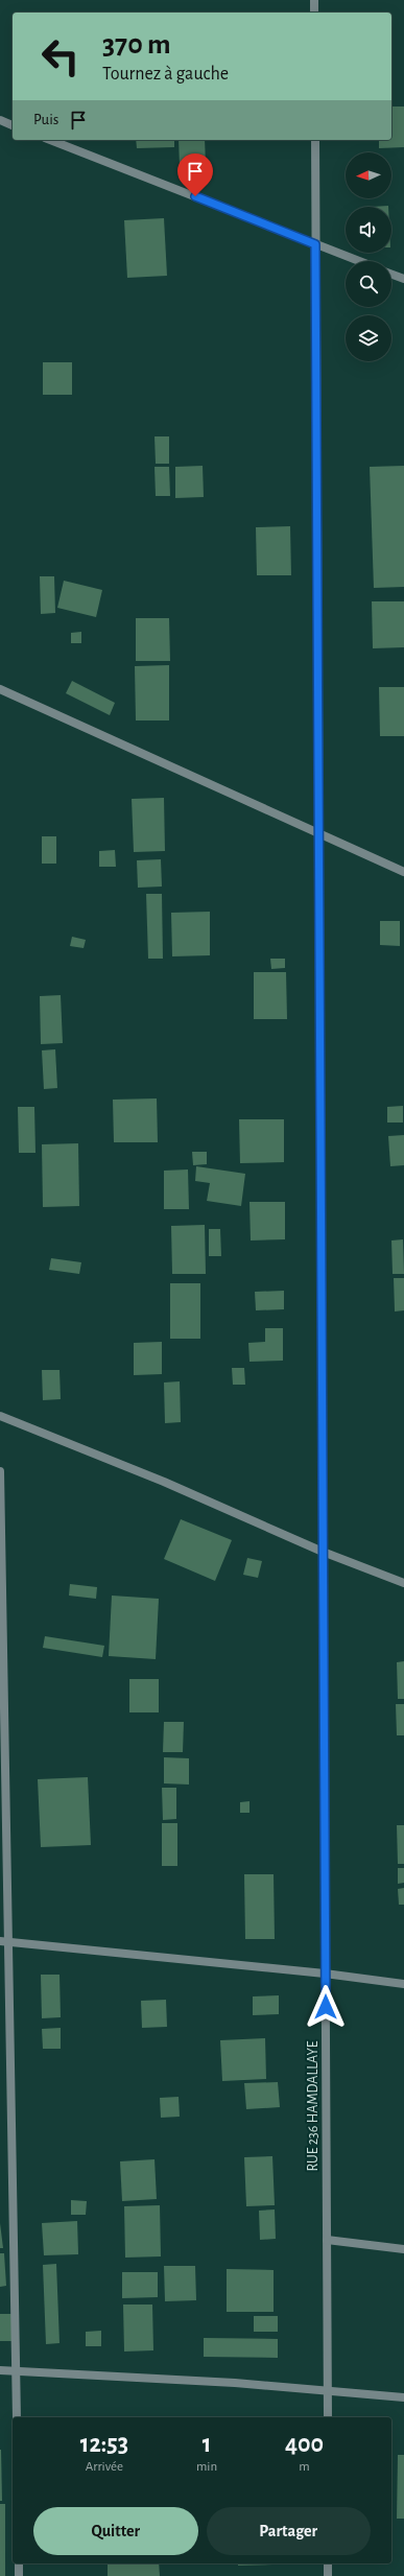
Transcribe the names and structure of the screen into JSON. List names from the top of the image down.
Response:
{
  "streets": {
    "street": ["RUE 236 HAMDALLAYE"]
  },
  "north": "left",
  "page": {
    "turn": ["370 m", "Tournez à gauche"],
    "then": "Puis",
    "eta": [
      "12:53",
      "Arrivée",
      "1",
      "min",
      "400",
      "m"
    ],
    "buttons": ["Quitter", "Partager"]
  }
}
